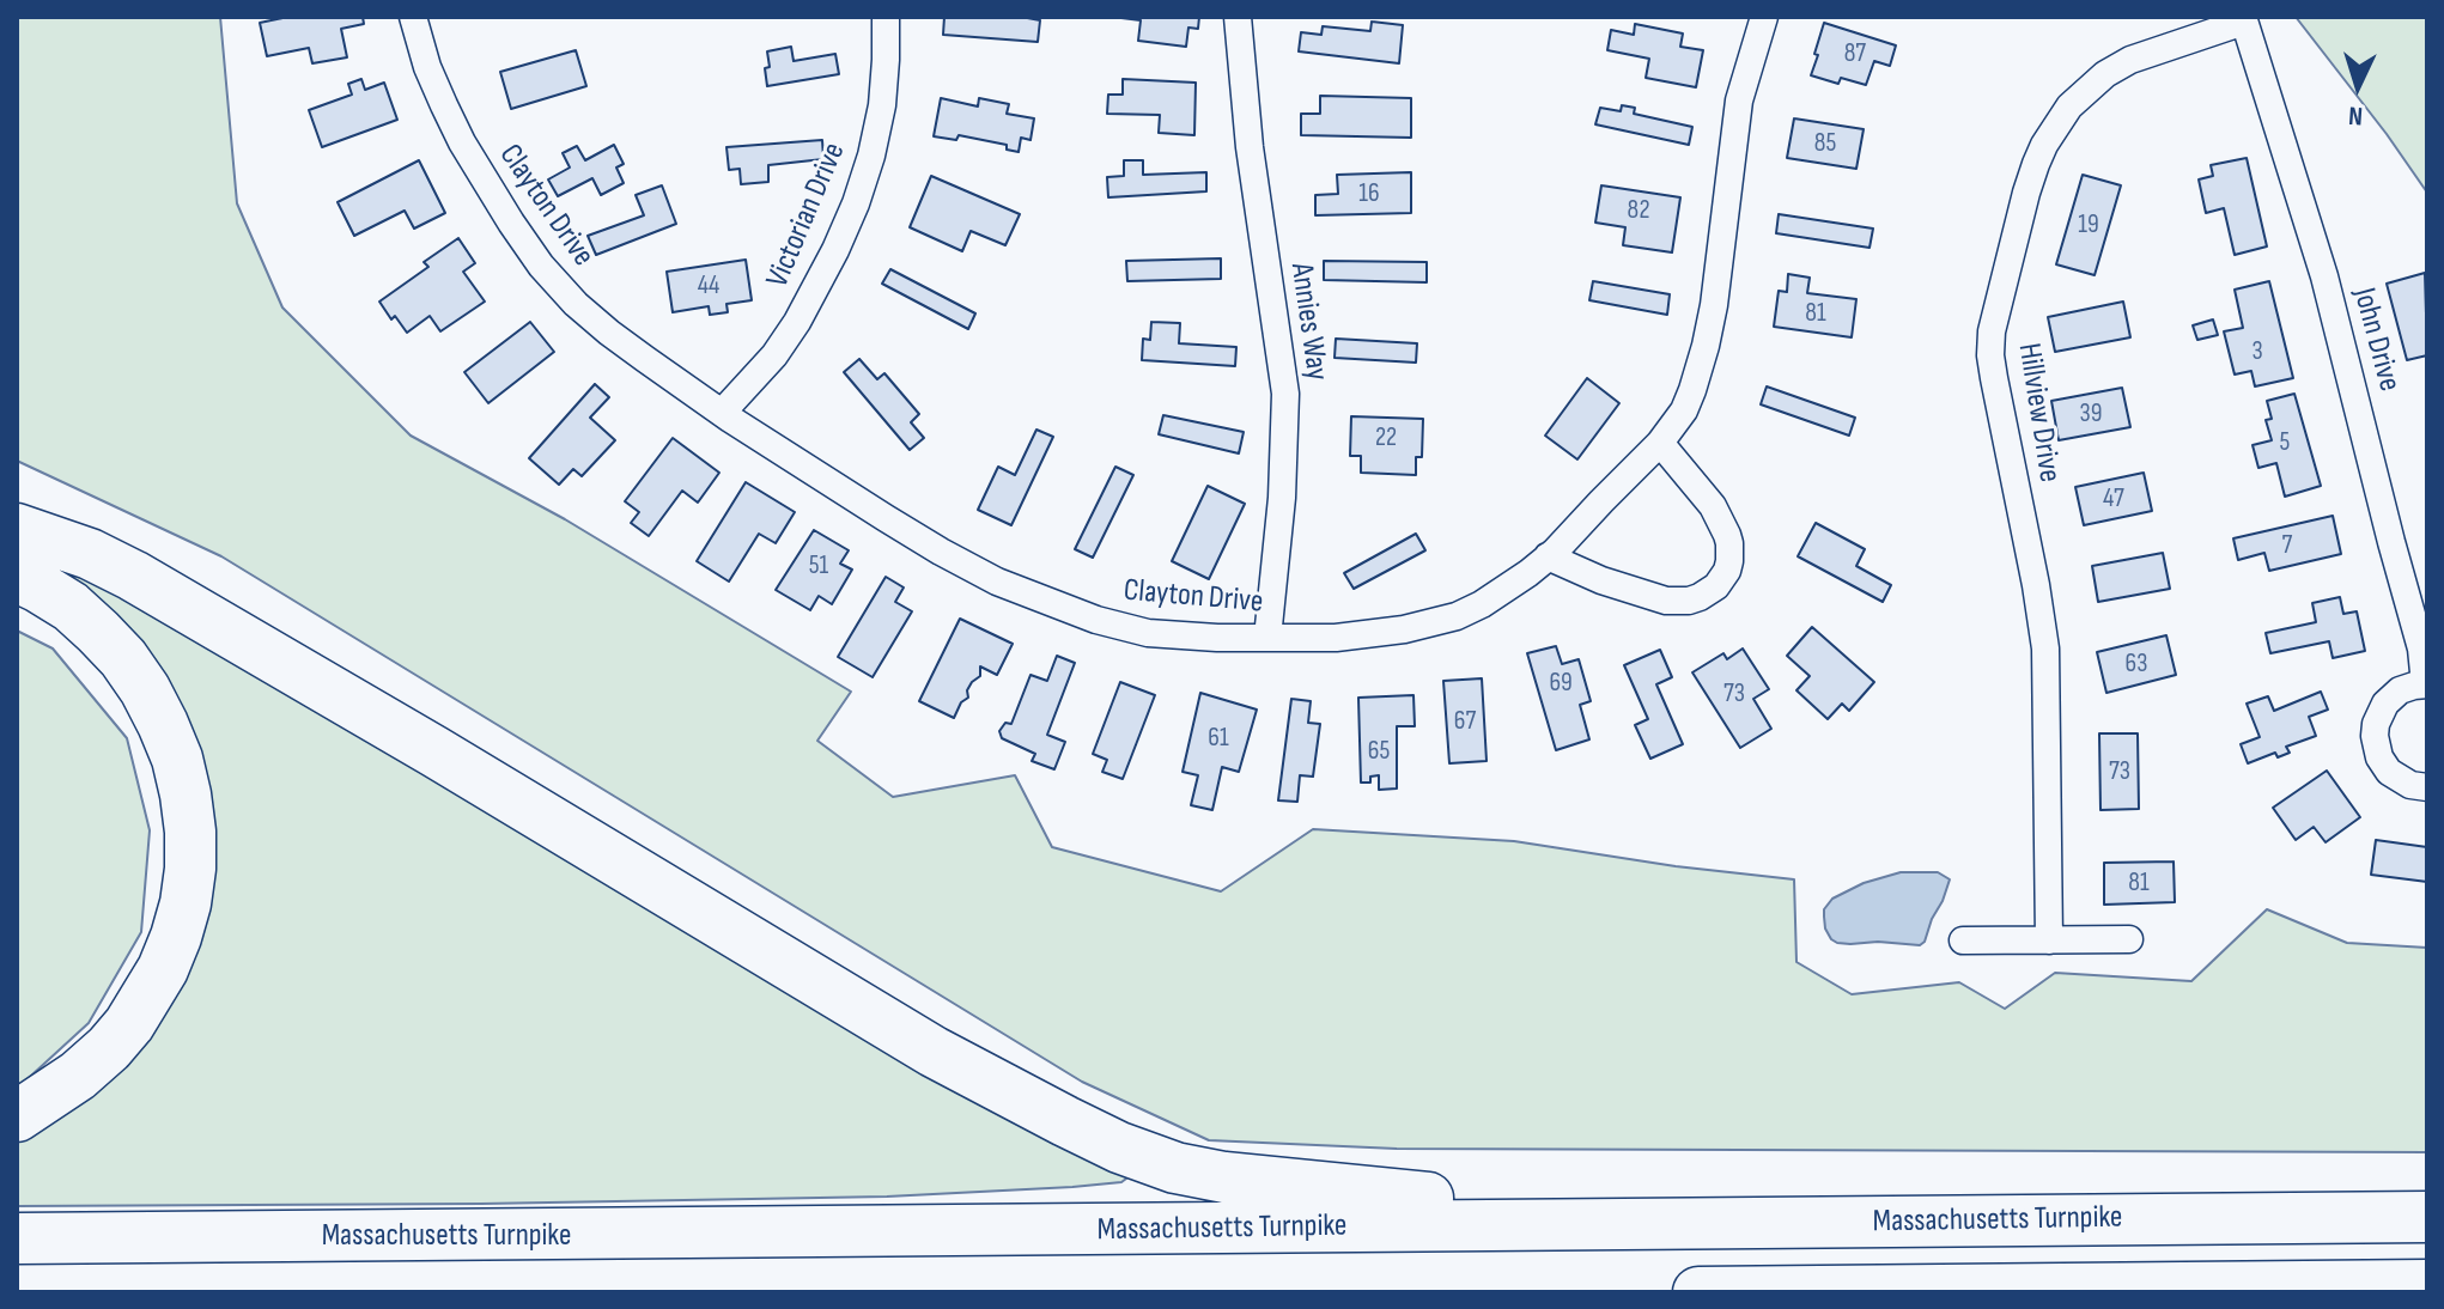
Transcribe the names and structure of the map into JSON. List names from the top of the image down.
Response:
{
  "streets": {
    "highway": ["Massachusetts Turnpike"],
    "street": [
      "Clayton Drive",
      "Victorian Drive",
      "Annies Way",
      "John Drive",
      "Hillview Drive"
    ]
  },
  "crossings": [
    ["Clayton Drive", "Victorian Drive"],
    ["Clayton Drive", "Annies Way"],
    ["John Drive", "Hillview Drive"]
  ],
  "house_numbers": [
    "87",
    "85",
    "16",
    "82",
    "19",
    "44",
    "81",
    "3",
    "39",
    "22",
    "5",
    "47",
    "7",
    "51",
    "63",
    "69",
    "73",
    "67",
    "61",
    "65",
    "73",
    "81"
  ],
  "north": "bottom"
}
